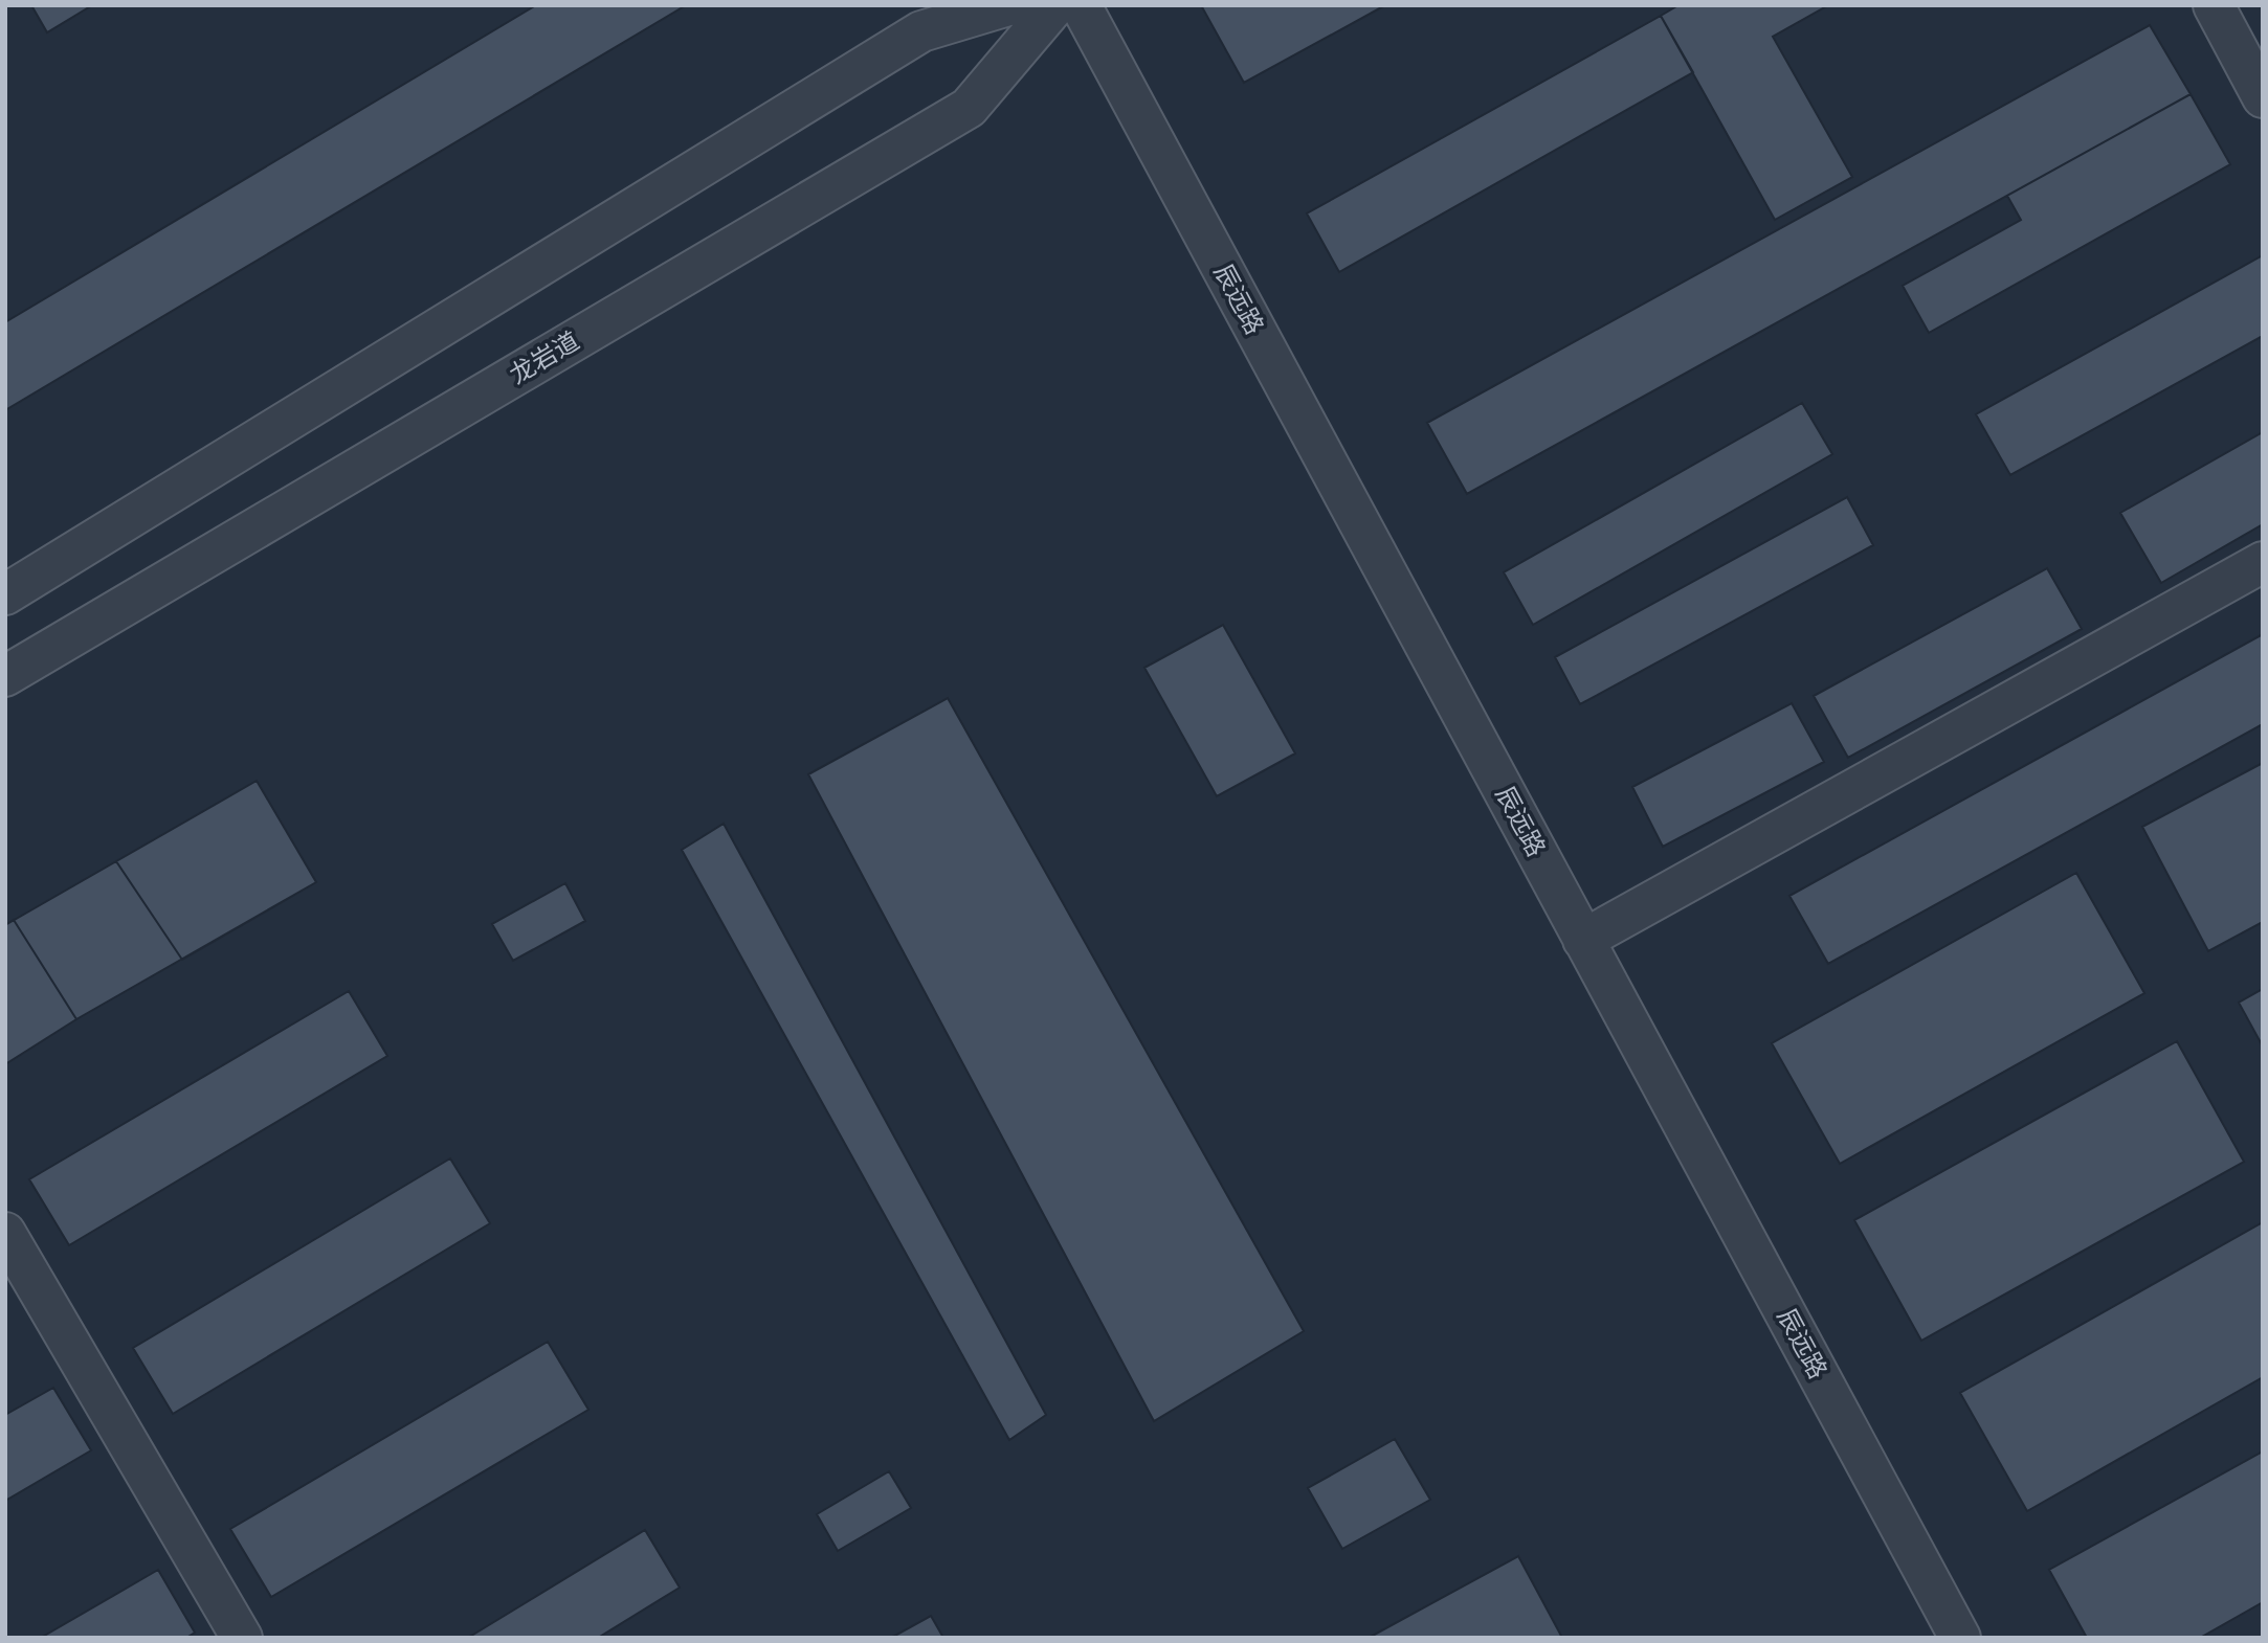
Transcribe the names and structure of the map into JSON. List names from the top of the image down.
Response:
{
  "streets": {
    "street": ["辰远路", "龙岩道"]
  }
}
